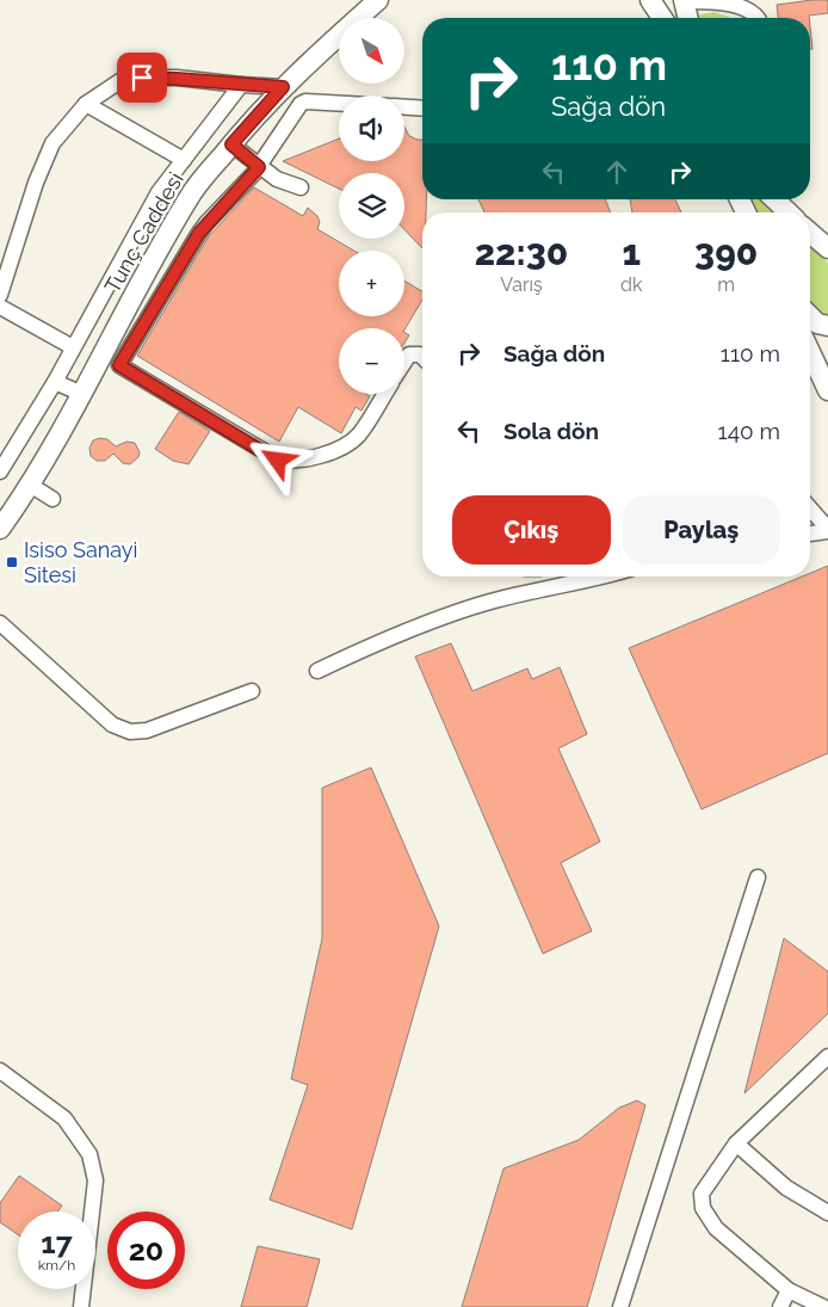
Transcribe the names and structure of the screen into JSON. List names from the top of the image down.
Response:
{
  "streets": {
    "main road": ["Tunç Caddesi"]
  },
  "places": {
    "transit": ["Isiso Sanayi Sitesi"]
  },
  "north": "bottom right",
  "page": {
    "map_buttons": ["+", "−"],
    "turn": ["110 m", "Sağa dön"],
    "eta": [
      "22:30",
      "Varış",
      "1",
      "dk",
      "390",
      "m"
    ],
    "list": [
      {
        "name": "Sağa dön",
        "value": "110 m"
      },
      {
        "name": "Sola dön",
        "value": "140 m"
      }
    ],
    "buttons": ["Çıkış", "Paylaş"],
    "speed": "17 km/h",
    "limit": "20"
  }
}
